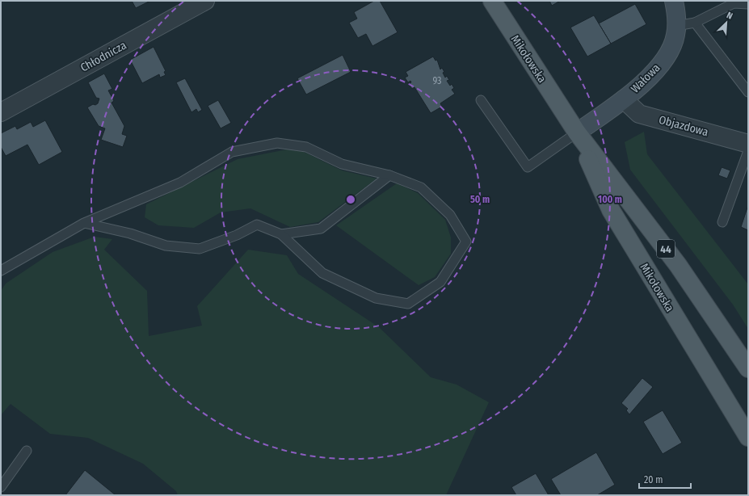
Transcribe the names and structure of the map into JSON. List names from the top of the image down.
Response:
{
  "streets": {
    "main road": ["Mikołowska", "44"],
    "street": ["Chłodnicza", "Wałowa", "Objazdowa"]
  },
  "crossings": [
    ["Mikołowska", "Wałowa"],
    ["Wałowa", "Objazdowa"]
  ],
  "house_numbers": ["93"],
  "scale_bar": "20 m",
  "north": "top right",
  "rings": ["50 m", "100 m"]
}
